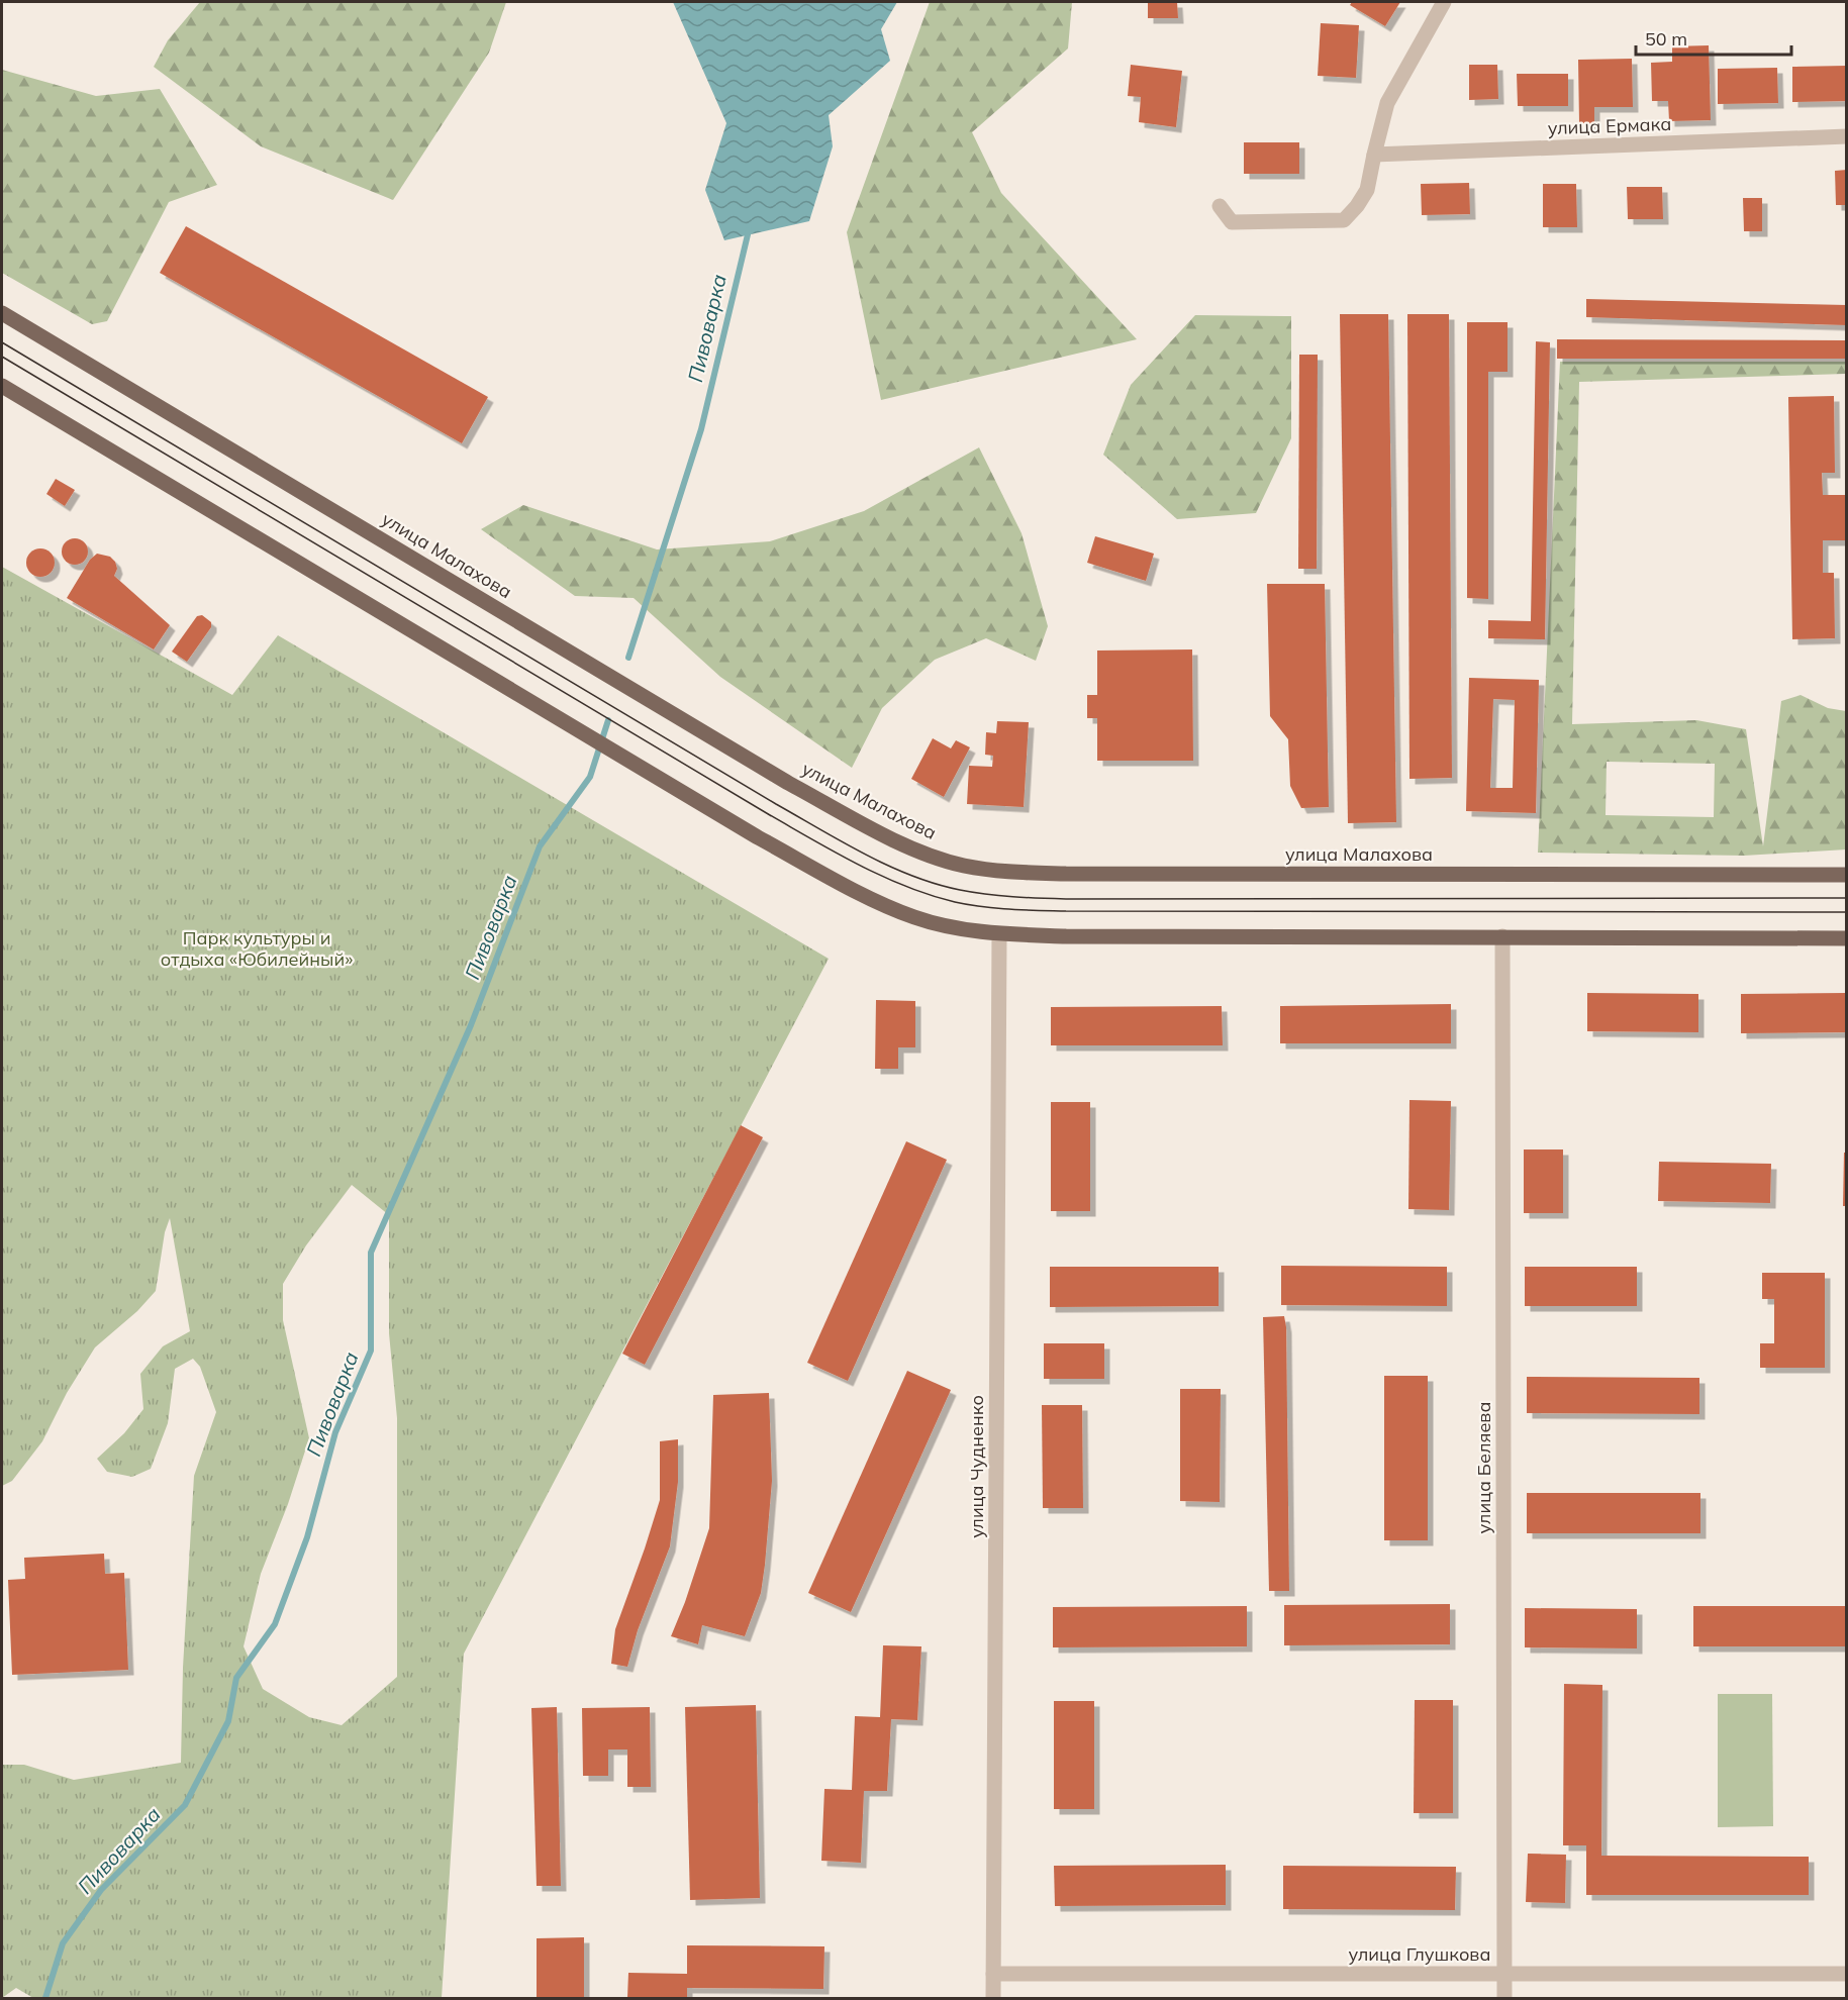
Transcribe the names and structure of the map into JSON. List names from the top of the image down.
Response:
{
  "streets": {
    "main road": ["улица Малахова"],
    "street": [
      "улица Ермака",
      "улица Чудненко",
      "улица Беляева",
      "улица Глушкова"
    ]
  },
  "crossings": [
    ["улица Чудненко", "улица Глушкова"],
    ["улица Беляева", "улица Глушкова"]
  ],
  "water": ["Пивоварка"],
  "parks": ["Парк культуры и отдыха «Юбилейный»"],
  "scale_bar": "50 m"
}
